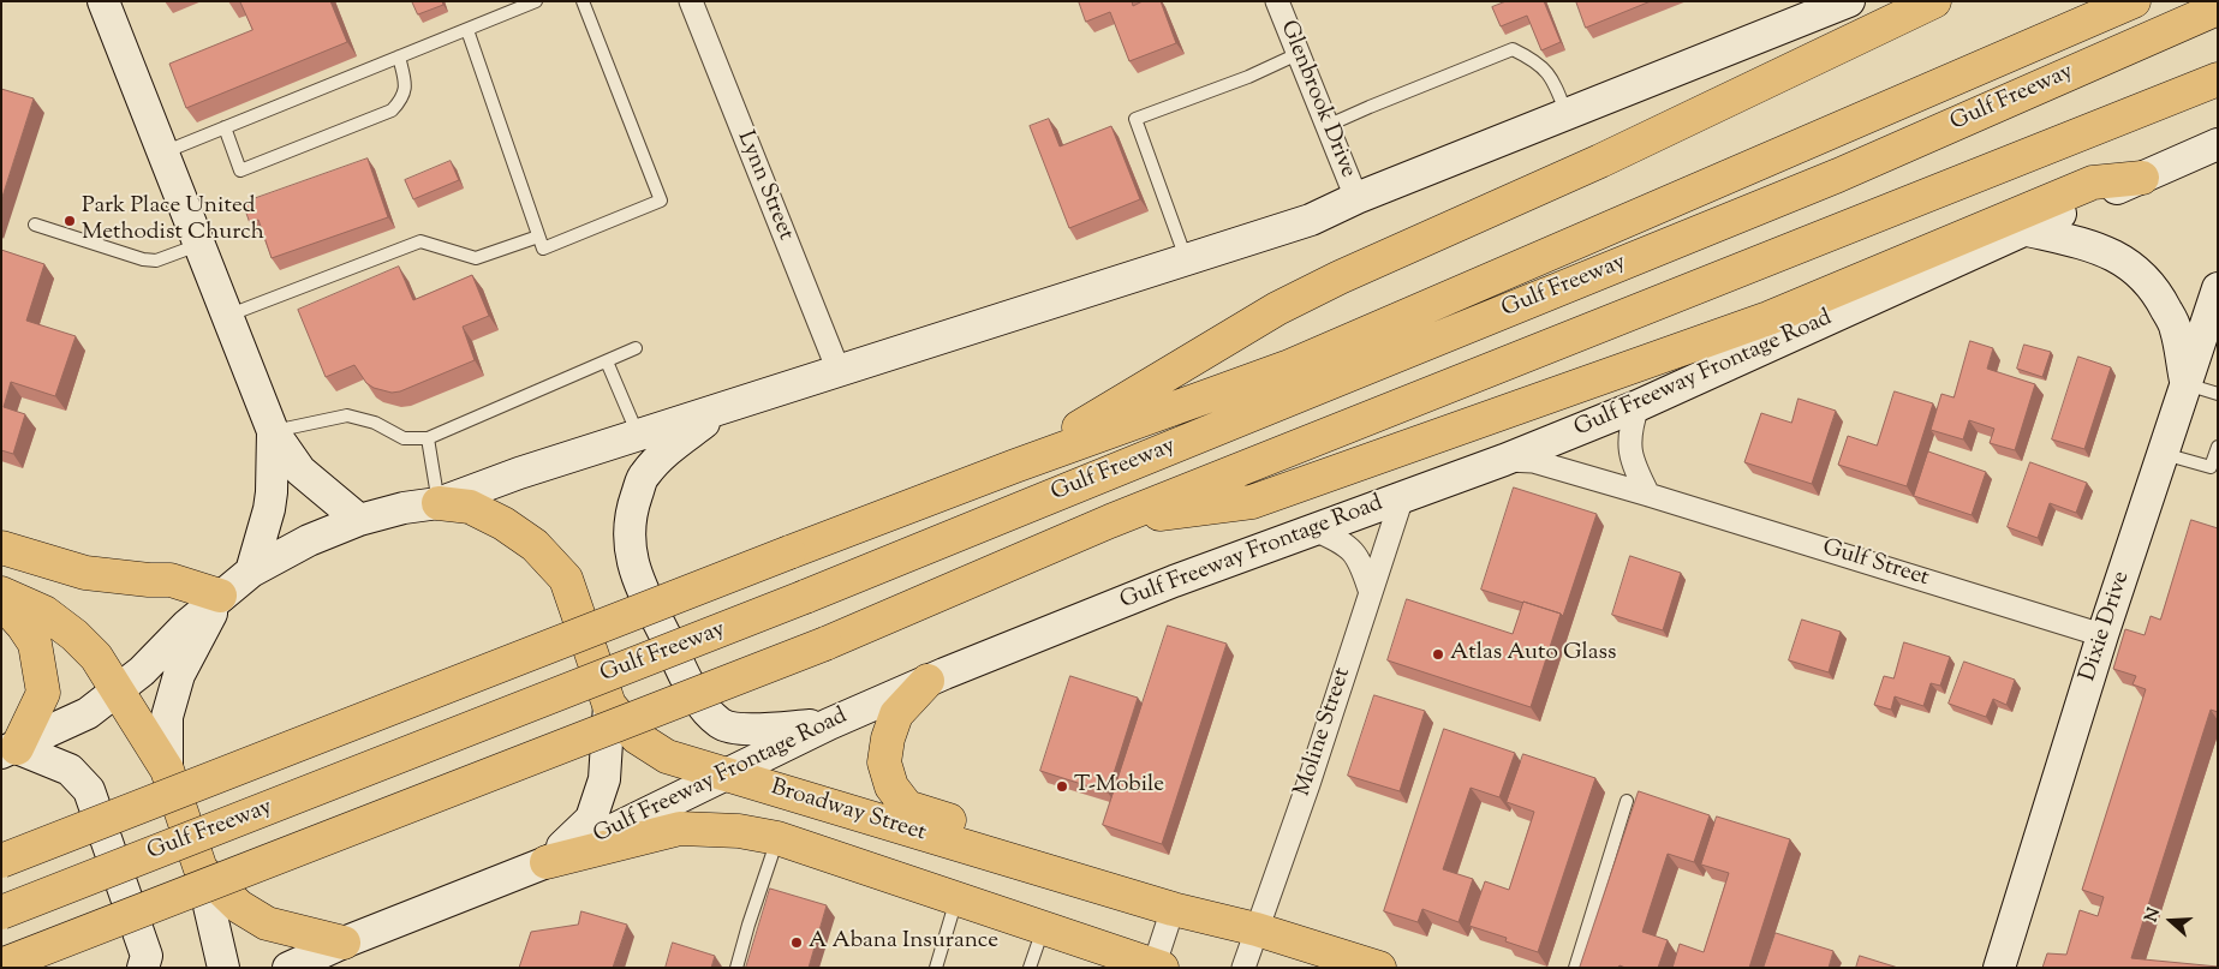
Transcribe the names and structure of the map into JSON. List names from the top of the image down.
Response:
{
  "streets": {
    "main road": [
      "Gulf Freeway",
      "Gulf Freeway Frontage Road",
      "Dixie Drive",
      "Broadway Street"
    ],
    "street": [
      "Glenbrook Drive",
      "Lynn Street",
      "Gulf Street",
      "Moline Street"
    ]
  },
  "crossings": [
    ["Gulf Freeway Frontage Road", "Gulf Street"],
    ["Gulf Freeway Frontage Road", "Moline Street"],
    ["Gulf Freeway Frontage Road", "Broadway Street"],
    ["Gulf Street", "Dixie Drive"],
    ["Moline Street", "Broadway Street"]
  ],
  "places": [
    "Park Place United Methodist Church",
    "Atlas Auto Glass",
    "T-Mobile",
    "A Abana Insurance"
  ],
  "north": "left"
}
